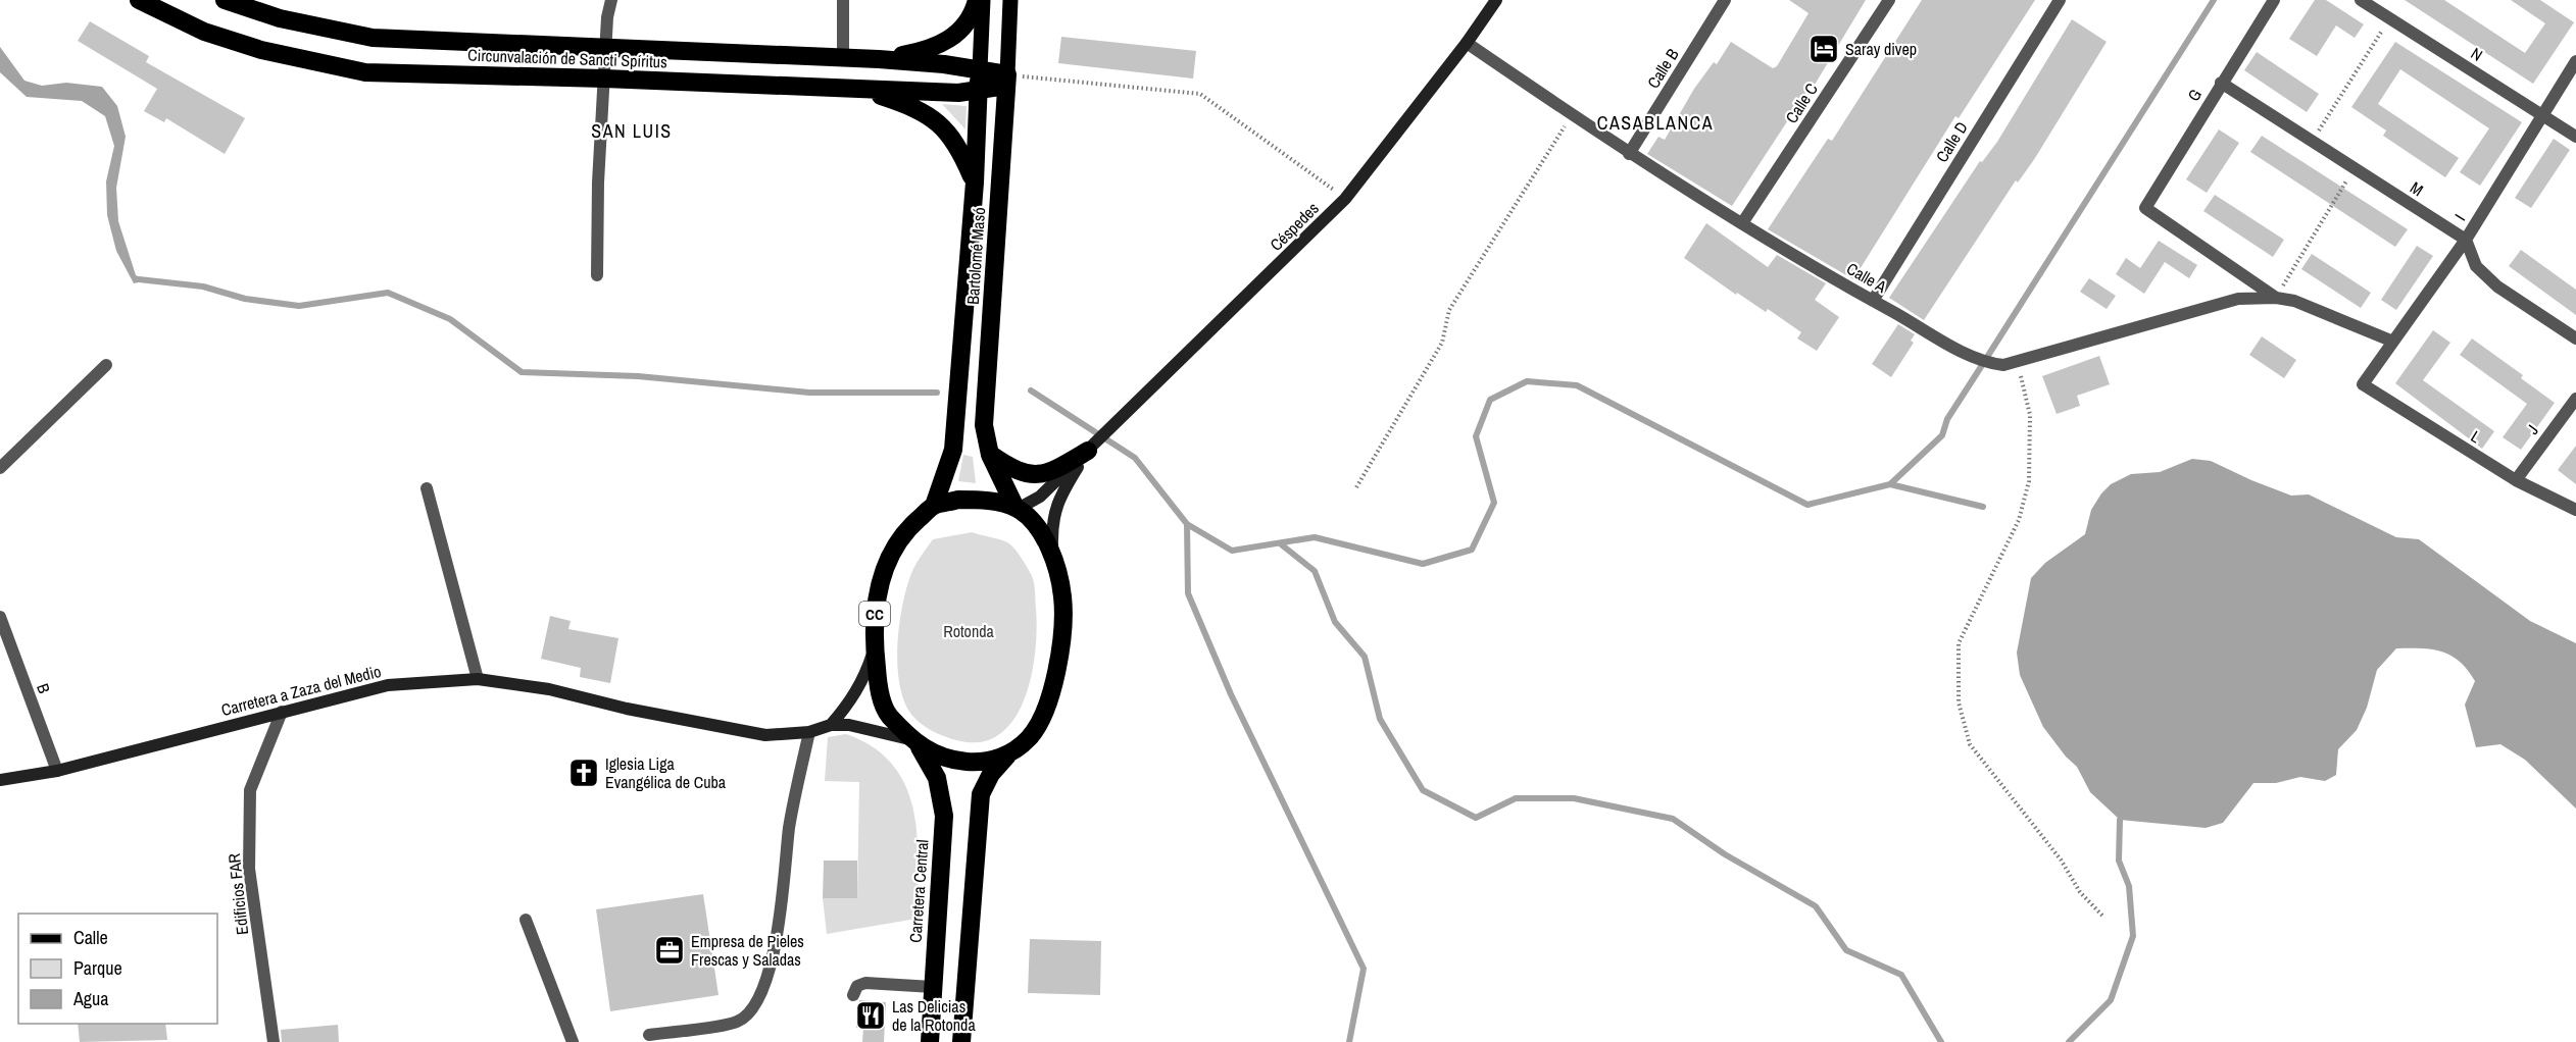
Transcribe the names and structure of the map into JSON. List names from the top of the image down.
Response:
{
  "streets": {
    "highway": [
      "Circunvalación de Sancti Spíritus",
      "Bartolomé Masó",
      "CC",
      "Carretera Central"
    ],
    "main road": ["Céspedes", "Carretera a Zaza del Medio"],
    "street": [
      "N",
      "Calle B",
      "G",
      "Calle C",
      "Calle D",
      "M",
      "I",
      "Calle A",
      "J",
      "L",
      "B",
      "Edificios FAR"
    ]
  },
  "crossings": [
    ["N", "I"],
    ["Circunvalación de Sancti Spíritus", "Bartolomé Masó"],
    ["Calle B", "Calle A"],
    ["G", "M"],
    ["G", "Calle A"],
    ["Calle C", "Calle A"],
    ["Calle D", "Calle A"],
    ["M", "I"],
    ["I", "Calle A"],
    ["I", "L"],
    ["Céspedes", "Bartolomé Masó"],
    ["Céspedes", "Calle A"],
    ["Céspedes", "CC"],
    ["Bartolomé Masó", "CC"],
    ["J", "L"],
    ["CC", "Carretera a Zaza del Medio"],
    ["CC", "Carretera Central"],
    ["B", "Carretera a Zaza del Medio"],
    ["Carretera a Zaza del Medio", "Carretera Central"],
    ["Carretera a Zaza del Medio", "Edificios FAR"]
  ],
  "districts": ["CASABLANCA", "SAN LUIS"],
  "parks": ["Rotonda"],
  "places": {
    "hotel": ["Saray divep"],
    "church": ["Iglesia Liga Evangélica de Cuba"],
    "office": ["Empresa de Pieles Frescas y Saladas"],
    "restaurant": ["Las Delicias de la Rotonda"]
  },
  "legend": ["Calle", "Parque", "Agua"]
}
